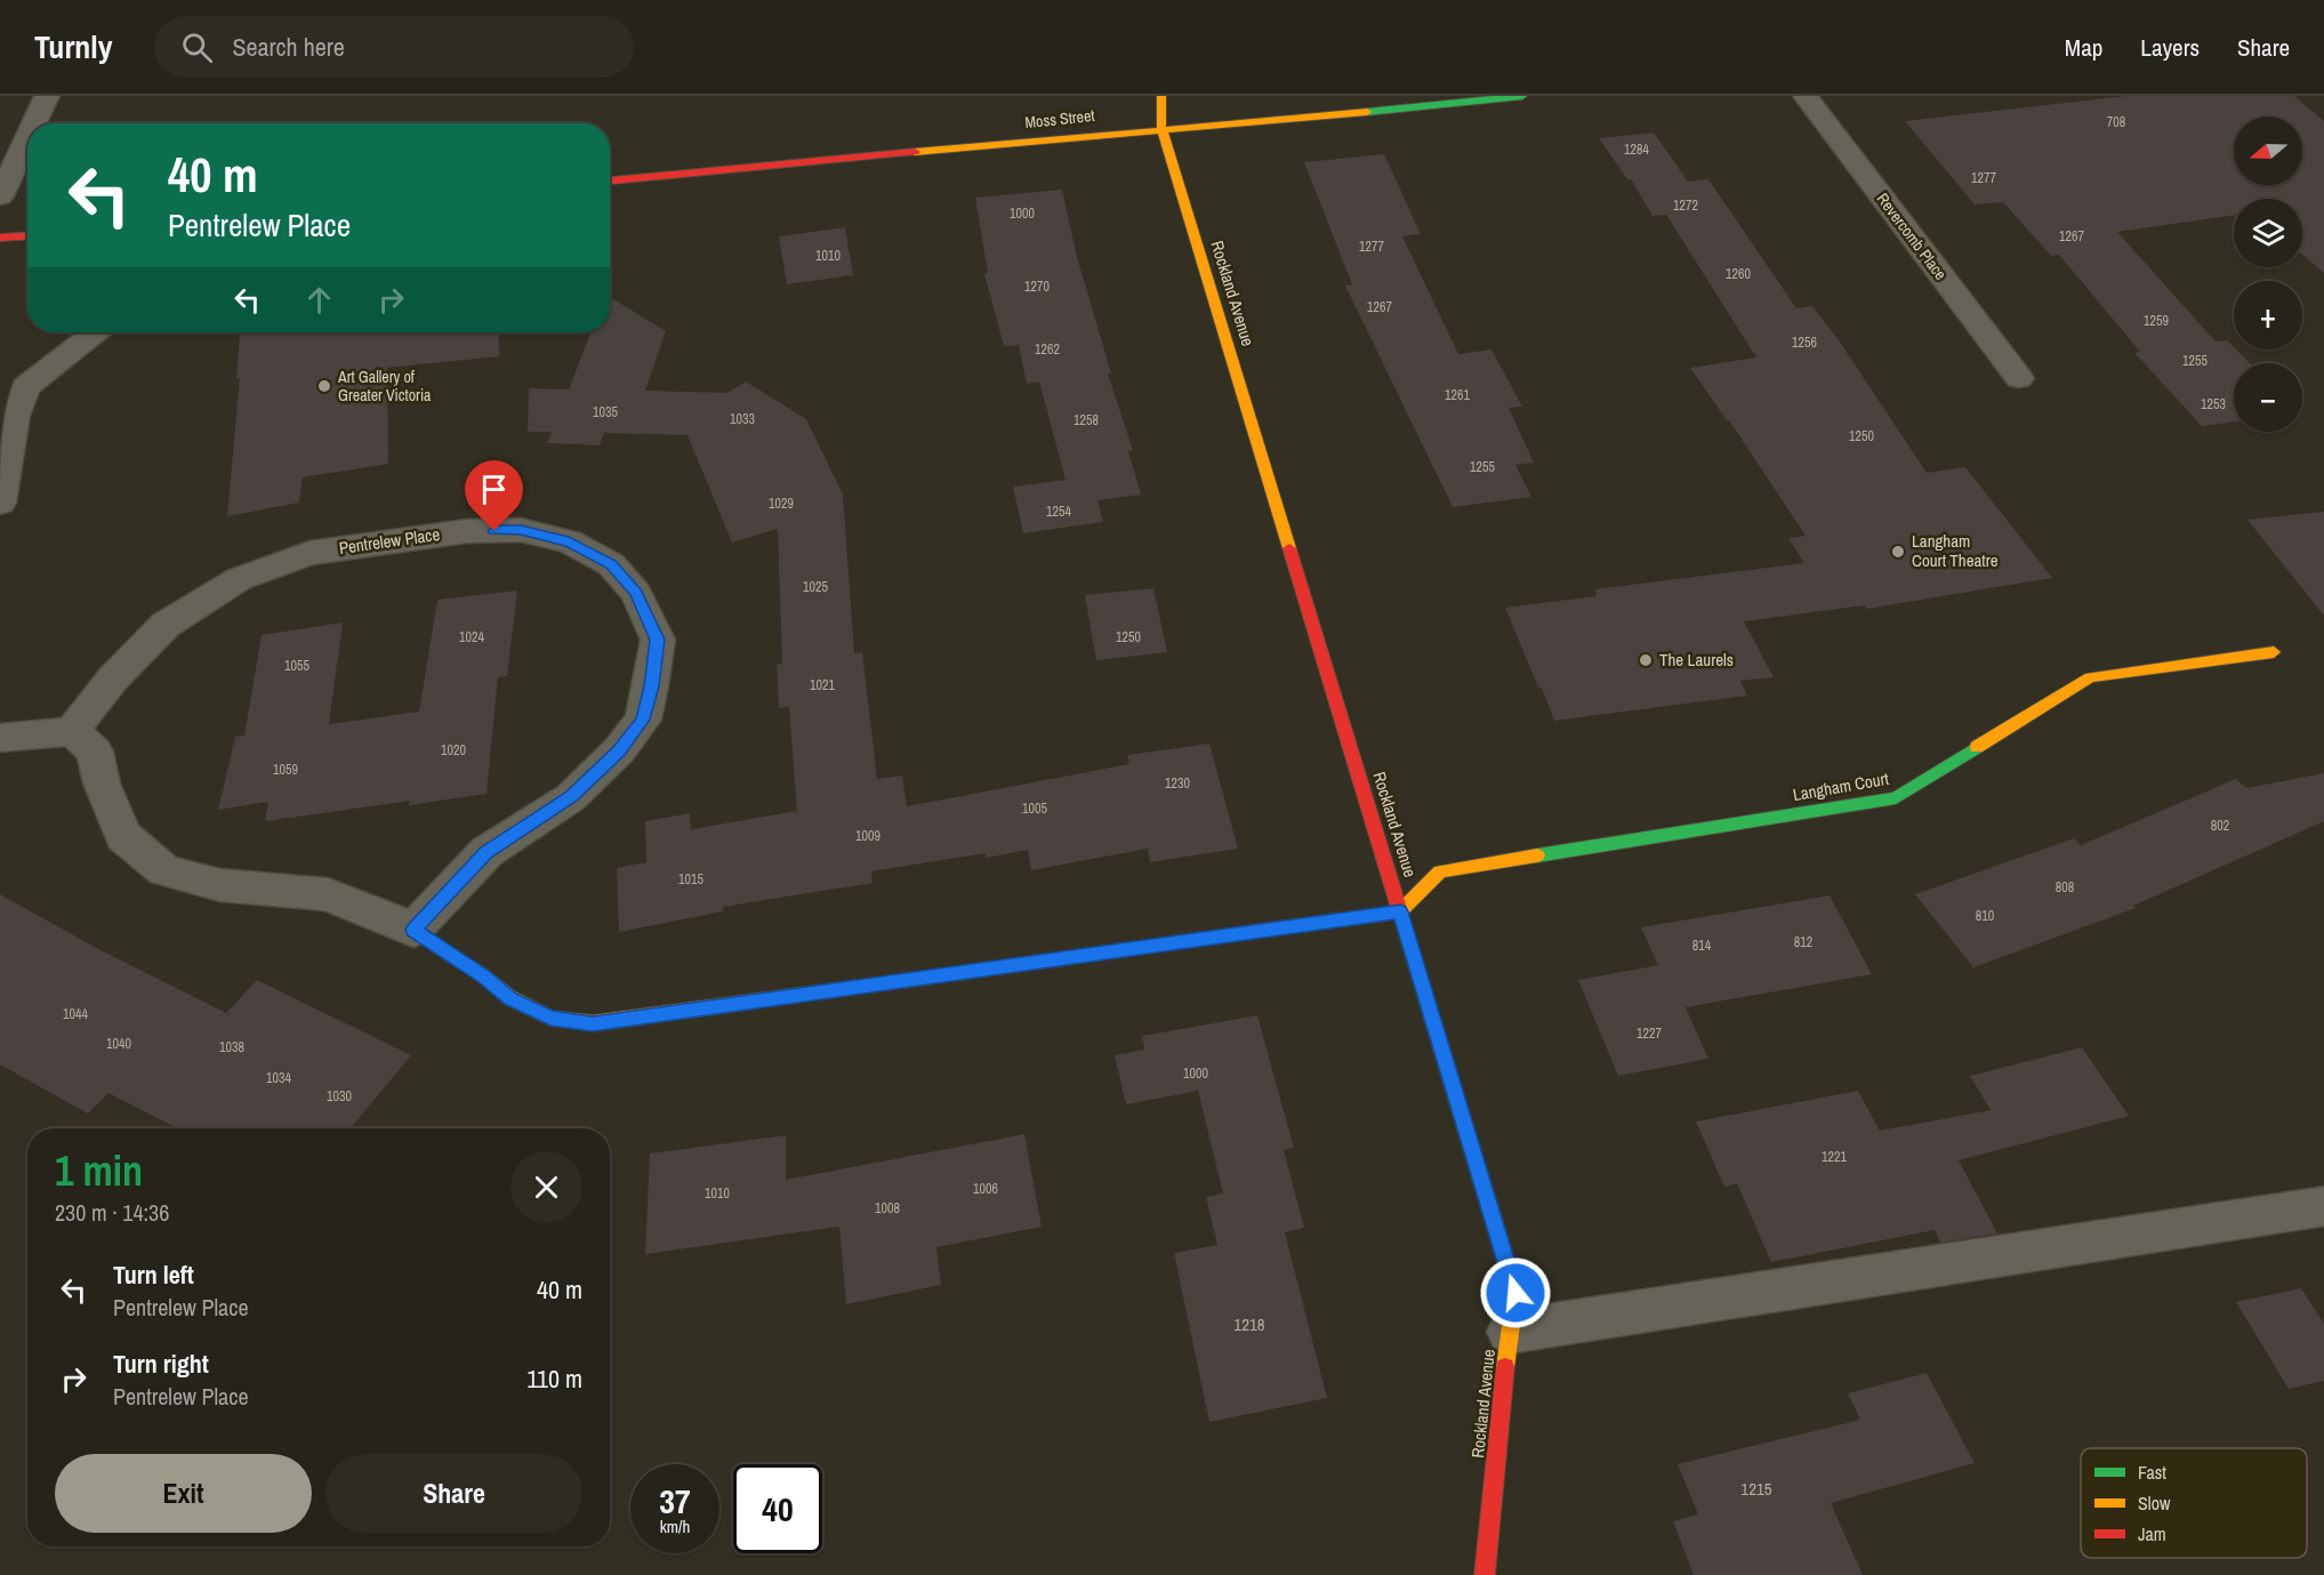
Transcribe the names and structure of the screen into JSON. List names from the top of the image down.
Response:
{
  "streets": {
    "street": [
      "Moss Street",
      "Revercomb Place",
      "Rockland Avenue",
      "Pentrelew Place",
      "Langham Court"
    ]
  },
  "crossings": [
    ["Moss Street", "Rockland Avenue"],
    ["Rockland Avenue", "Langham Court"]
  ],
  "places": ["Art Gallery of Greater Victoria", "Langham Court Theatre", "The Laurels"],
  "house_numbers": [
    "708",
    "1284",
    "1277",
    "1272",
    "1000",
    "1267",
    "1277",
    "1010",
    "1260",
    "1270",
    "1267",
    "1259",
    "1256",
    "1262",
    "1255",
    "1261",
    "1253",
    "1035",
    "1033",
    "1258",
    "1250",
    "1255",
    "1029",
    "1254",
    "1025",
    "1024",
    "1250",
    "1055",
    "1021",
    "1020",
    "1059",
    "1230",
    "1005",
    "802",
    "1009",
    "1015",
    "808",
    "810",
    "812",
    "814",
    "1044",
    "1227",
    "1040",
    "1038",
    "1000",
    "1034",
    "1030",
    "1221",
    "1006",
    "1010",
    "1008",
    "1218",
    "1215"
  ],
  "legend": ["Fast", "Slow", "Jam"],
  "north": "left",
  "page": {
    "header": "Turnly",
    "search": "Search here",
    "nav": ["Map", "Layers", "Share"],
    "map_buttons": ["+", "−"],
    "turn": ["40 m", "Pentrelew Place"],
    "heading": ["1 min", "230 m · 14:36"],
    "list": [
      {
        "name": "Turn left",
        "note": "Pentrelew Place",
        "value": "40 m"
      },
      {
        "name": "Turn right",
        "note": "Pentrelew Place",
        "value": "110 m"
      }
    ],
    "buttons": ["Exit", "Share"],
    "speed": "37 km/h",
    "limit": "40"
  }
}
